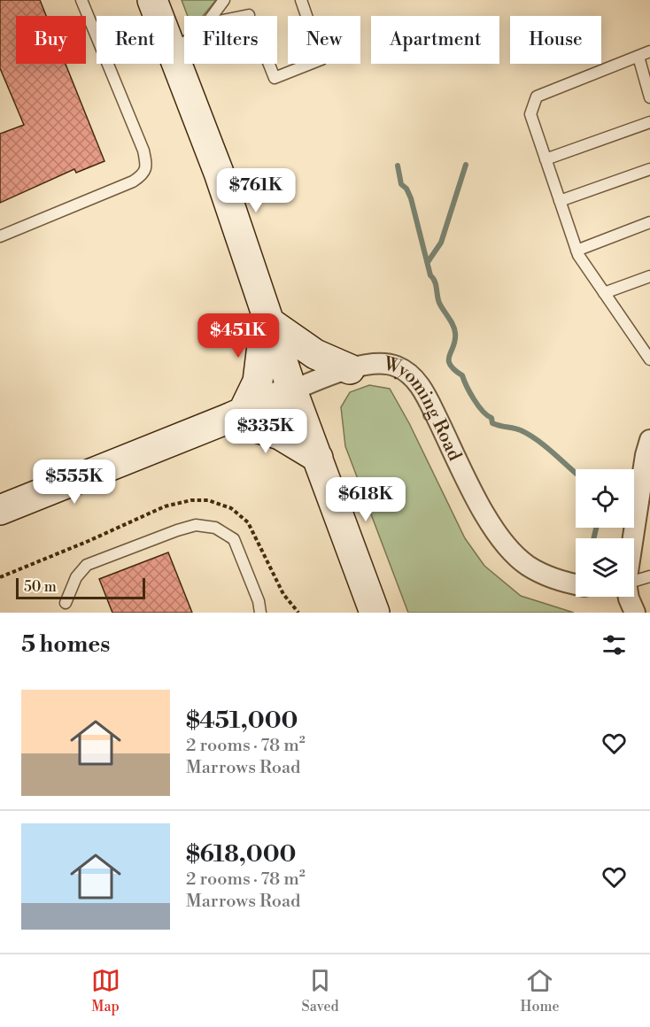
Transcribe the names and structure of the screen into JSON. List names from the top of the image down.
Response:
{
  "streets": {
    "street": ["Wyoming Road"]
  },
  "scale_bar": "50 m",
  "page": {
    "chip": [
      "Buy",
      "Rent",
      "Filters",
      "New",
      "Apartment",
      "House"
    ],
    "price": [
      "$761K",
      "$451K",
      "$335K",
      "$555K",
      "$618K"
    ],
    "scale": "50 m",
    "heading": "5 homes",
    "list": [
      {
        "name": "$451,000",
        "note": "2 rooms · 78 m² · Marrows Road"
      },
      {
        "name": "$618,000",
        "note": "2 rooms · 78 m² · Marrows Road"
      }
    ],
    "tabs": ["Map", "Saved", "Home"]
  }
}
